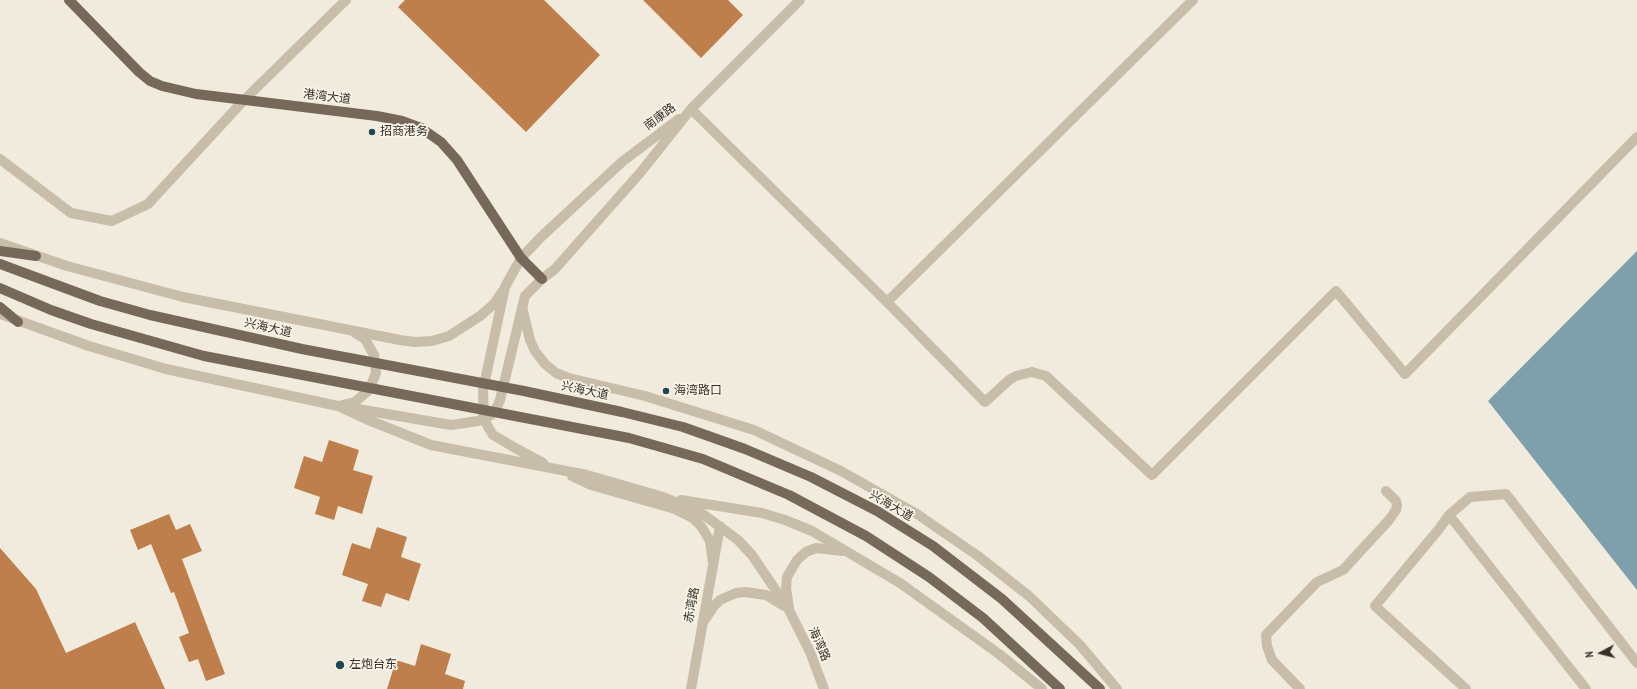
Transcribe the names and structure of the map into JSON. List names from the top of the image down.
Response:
{
  "streets": {
    "main road": ["港湾大道", "兴海大道"],
    "street": ["南康路", "赤湾路", "海湾路"]
  },
  "crossings": [
    ["港湾大道", "南康路"],
    ["南康路", "兴海大道"]
  ],
  "places": ["招商港务", "海湾路口", "左炮台东"],
  "north": "left"
}
